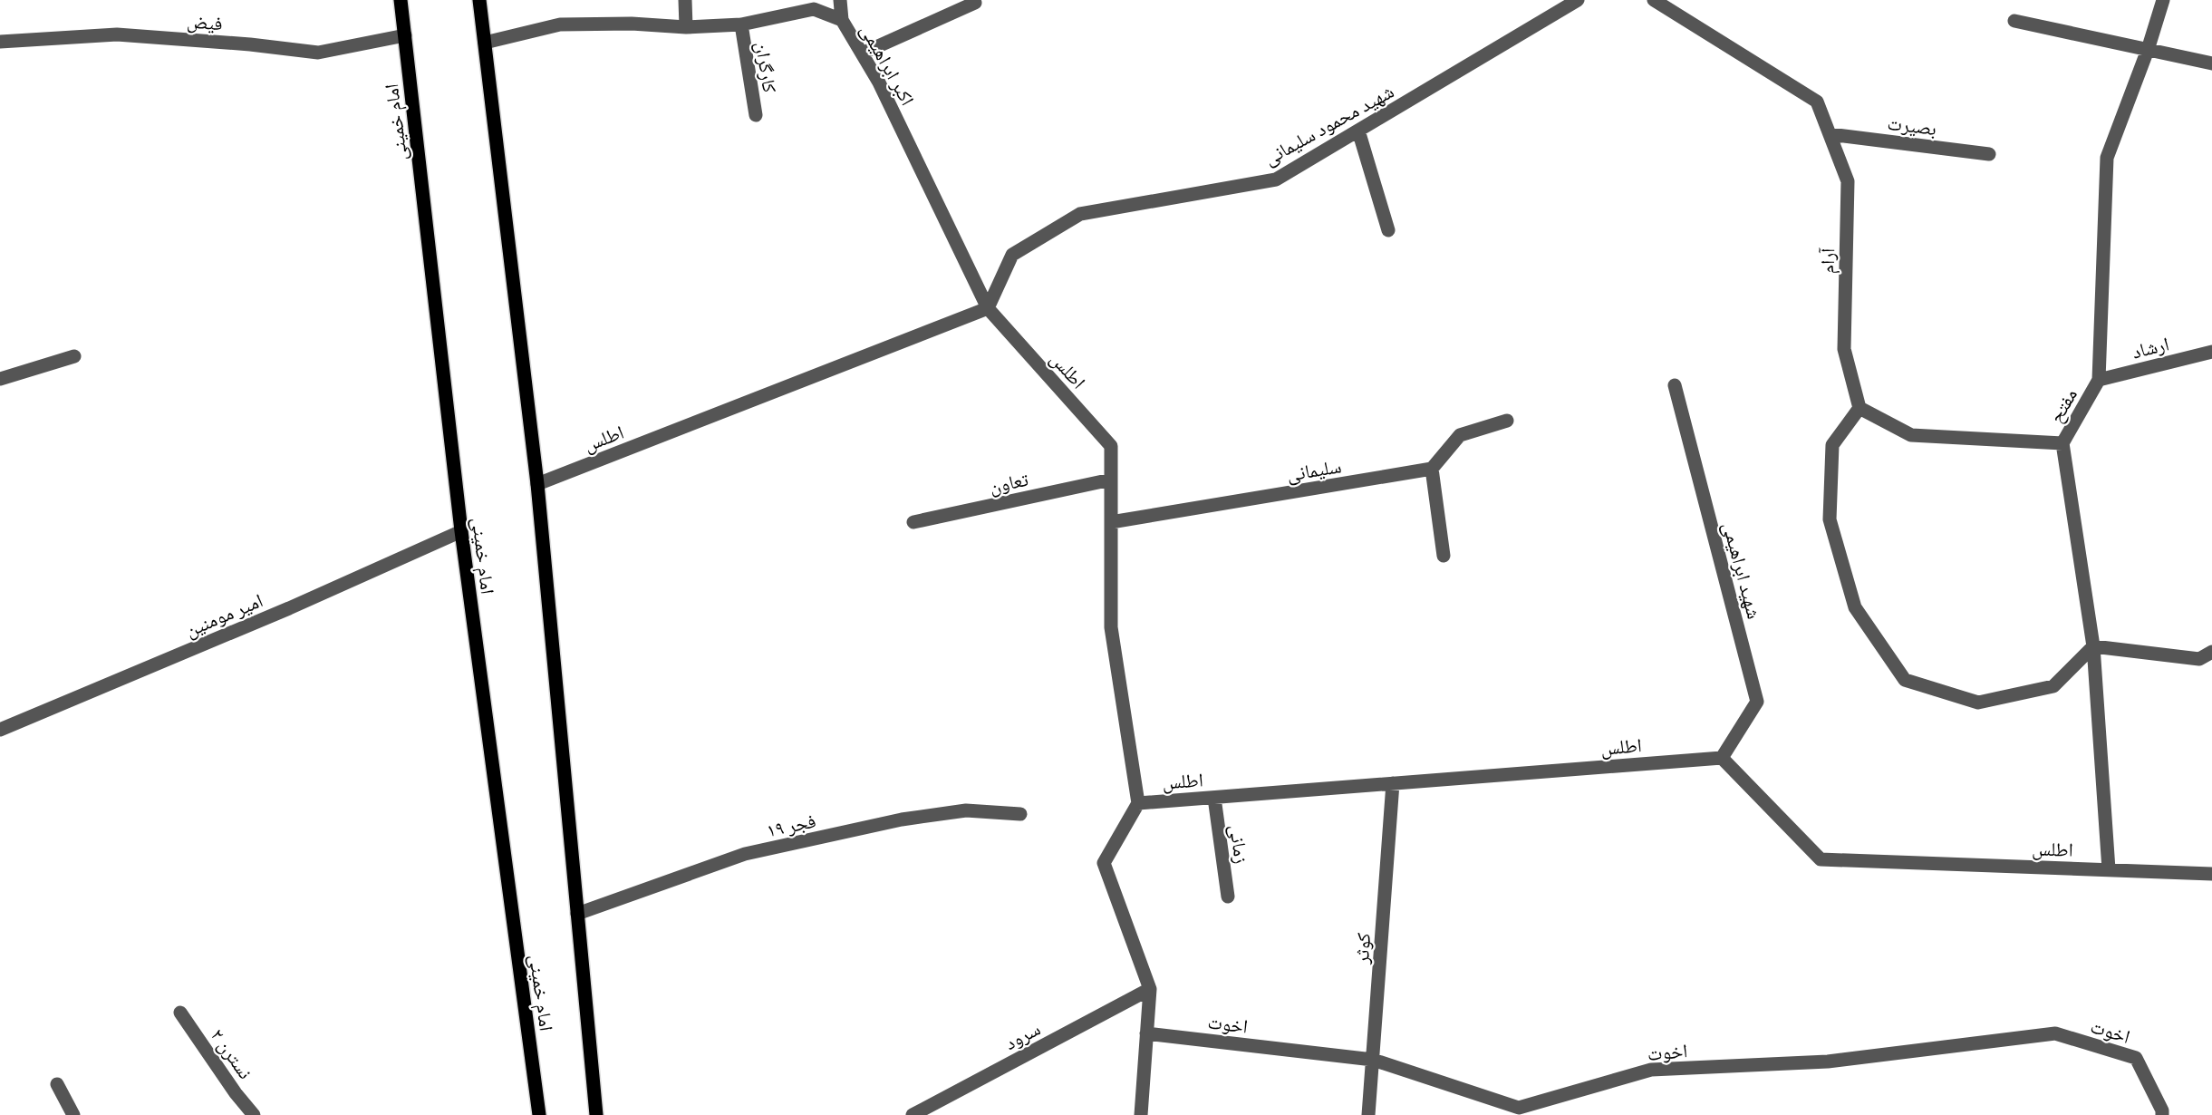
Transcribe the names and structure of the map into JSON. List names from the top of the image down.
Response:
{
  "streets": {
    "main road": ["امام خمینی"],
    "street": [
      "فیض",
      "اکبر ابراهیمی",
      "کارگران",
      "شهید محمود سلیمانی",
      "بصیرت",
      "آرام",
      "ارشاد",
      "اطلس",
      "مفتح",
      "سلیمانی",
      "تعاون",
      "شهید ابراهیمی",
      "امیر مومنین",
      "فجر ۱۹",
      "زمانی",
      "کوثر",
      "اخوت",
      "سرود",
      "نسترن ۲"
    ]
  },
  "crossings": [
    ["فیض", "امام خمینی"],
    ["اکبر ابراهیمی", "کارگران"],
    ["اکبر ابراهیمی", "شهید محمود سلیمانی"],
    ["اکبر ابراهیمی", "اطلس"],
    ["امام خمینی", "امیر مومنین"],
    ["شهید محمود سلیمانی", "اطلس"],
    ["بصیرت", "آرام"],
    ["ارشاد", "مفتح"],
    ["اطلس", "مفتح"],
    ["اطلس", "سلیمانی"],
    ["اطلس", "تعاون"],
    ["اطلس", "شهید ابراهیمی"],
    ["اطلس", "زمانی"],
    ["اطلس", "کوثر"],
    ["کوثر", "اخوت"]
  ]
}
